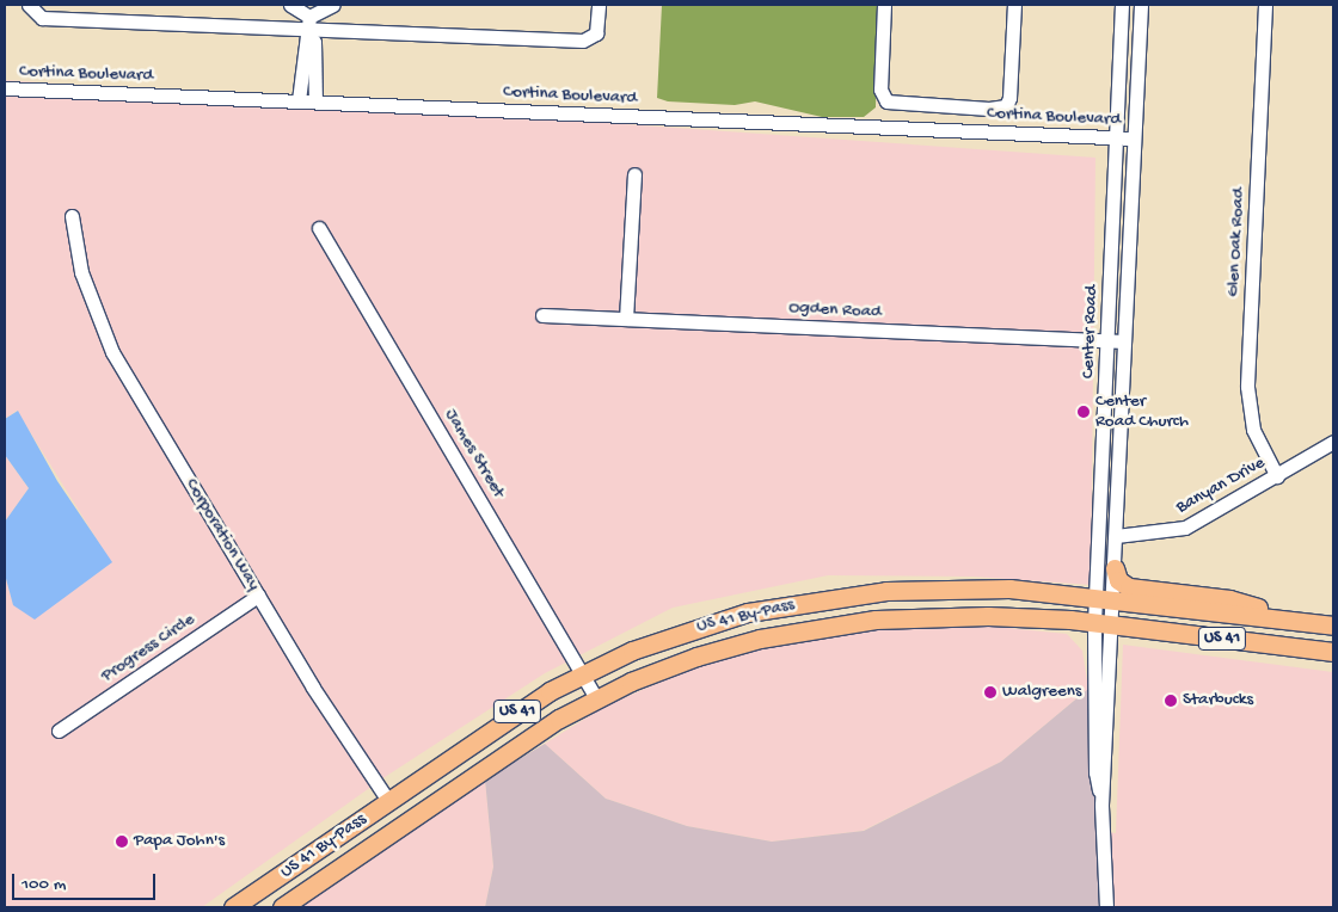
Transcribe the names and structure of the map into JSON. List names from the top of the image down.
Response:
{
  "streets": {
    "main road": ["US 41 By-Pass", "US 41"],
    "street": [
      "Cortina Boulevard",
      "Glen Oak Road",
      "Ogden Road",
      "Center Road",
      "James Street",
      "Banyan Drive",
      "Corporation Way",
      "Progress Circle"
    ]
  },
  "crossings": [
    ["Cortina Boulevard", "Center Road"],
    ["Glen Oak Road", "Banyan Drive"],
    ["Ogden Road", "Center Road"],
    ["Center Road", "Banyan Drive"],
    ["Center Road", "US 41 By-Pass"],
    ["James Street", "US 41 By-Pass"],
    ["Corporation Way", "US 41 By-Pass"],
    ["Corporation Way", "Progress Circle"]
  ],
  "places": [
    "Center Road Church",
    "Walgreens",
    "Starbucks",
    "Papa John's"
  ],
  "scale_bar": "100 m"
}
